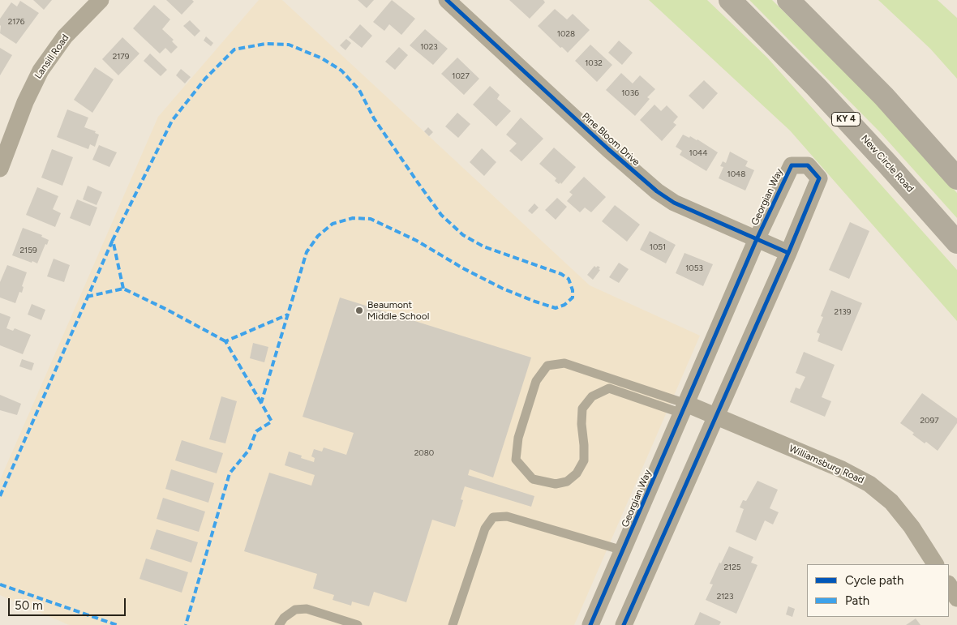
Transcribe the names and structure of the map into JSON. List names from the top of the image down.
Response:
{
  "streets": {
    "highway": ["KY 4", "New Circle Road"],
    "street": [
      "Lansill Road",
      "Pine Bloom Drive",
      "Georgian Way",
      "Williamsburg Road"
    ]
  },
  "crossings": [
    ["Pine Bloom Drive", "Georgian Way"],
    ["Georgian Way", "Williamsburg Road"]
  ],
  "places": ["Beaumont Middle School"],
  "house_numbers": [
    "2176",
    "1028",
    "1023",
    "2179",
    "1032",
    "1027",
    "1036",
    "1044",
    "1048",
    "1051",
    "2159",
    "1053",
    "2139",
    "2097",
    "2080",
    "2125",
    "2123"
  ],
  "legend": ["Cycle path", "Path"],
  "scale_bar": "50 m"
}
